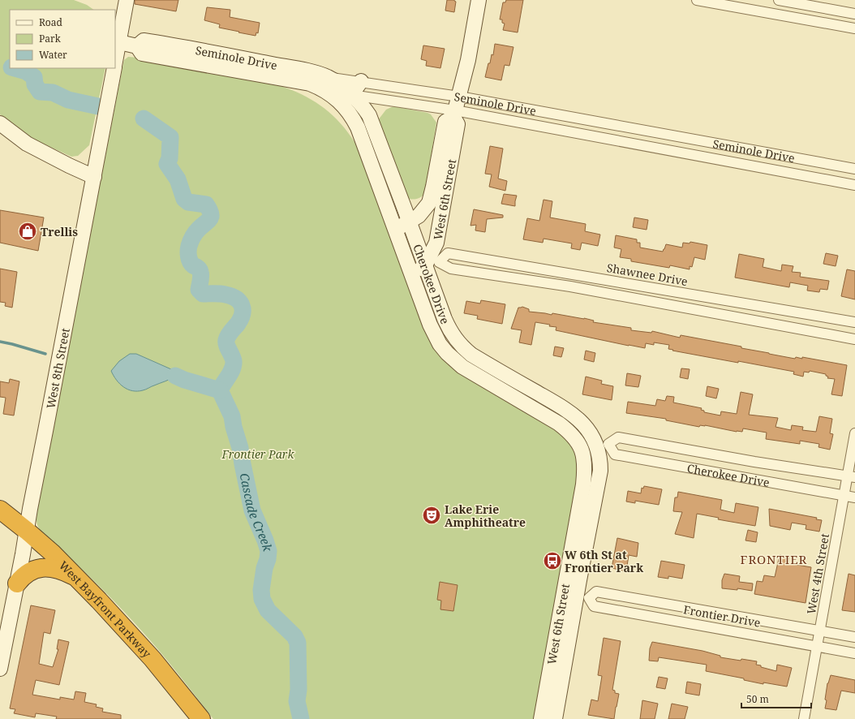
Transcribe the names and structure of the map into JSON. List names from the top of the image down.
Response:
{
  "streets": {
    "highway": ["West Bayfront Parkway"],
    "main road": [
      "Seminole Drive",
      "West 6th Street",
      "Cherokee Drive",
      "West 8th Street"
    ],
    "street": ["Shawnee Drive", "West 4th Street", "Frontier Drive"]
  },
  "crossings": [
    ["Seminole Drive", "West 6th Street"],
    ["Seminole Drive", "Cherokee Drive"],
    ["Seminole Drive", "West 8th Street"],
    ["West 6th Street", "Shawnee Drive"],
    ["West 6th Street", "Cherokee Drive"],
    ["West 6th Street", "Frontier Drive"],
    ["Shawnee Drive", "Cherokee Drive"],
    ["Cherokee Drive", "West 4th Street"],
    ["West 8th Street", "West Bayfront Parkway"],
    ["West 4th Street", "Frontier Drive"]
  ],
  "districts": ["FRONTIER"],
  "water": ["Cascade Creek"],
  "parks": ["Frontier Park"],
  "places": {
    "shop": ["Trellis"],
    "theatre": ["Lake Erie Amphitheatre"],
    "bus stop": ["W 6th St at Frontier Park"]
  },
  "legend": ["Road", "Park", "Water"],
  "scale_bar": "50 m"
}
